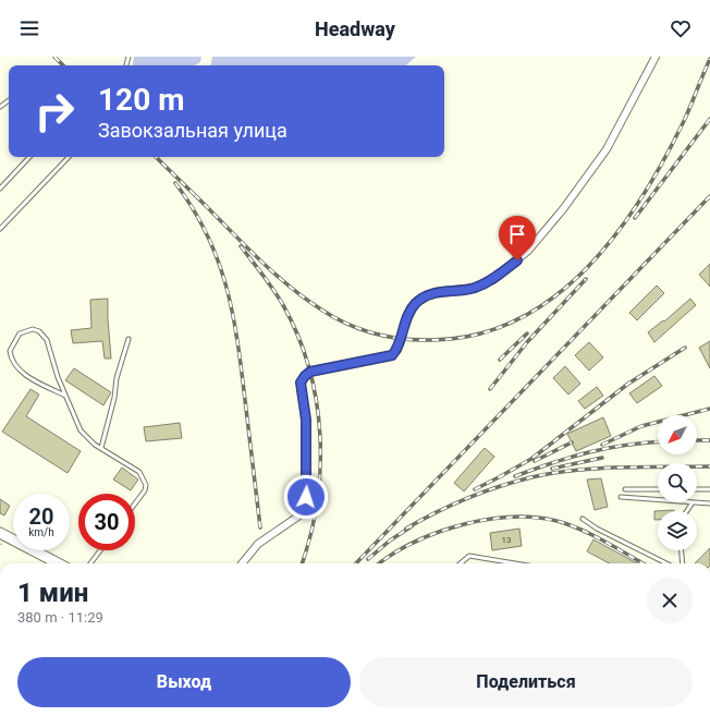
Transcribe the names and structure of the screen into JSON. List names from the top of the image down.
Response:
{
  "house_numbers": ["13"],
  "north": "bottom left",
  "page": {
    "header": "Headway",
    "turn": ["120 m", "Завокзальная улица"],
    "speed": "20 km/h",
    "limit": "30",
    "heading": ["1 мин", "380 m · 11:29"],
    "buttons": ["Выход", "Поделиться"]
  }
}
